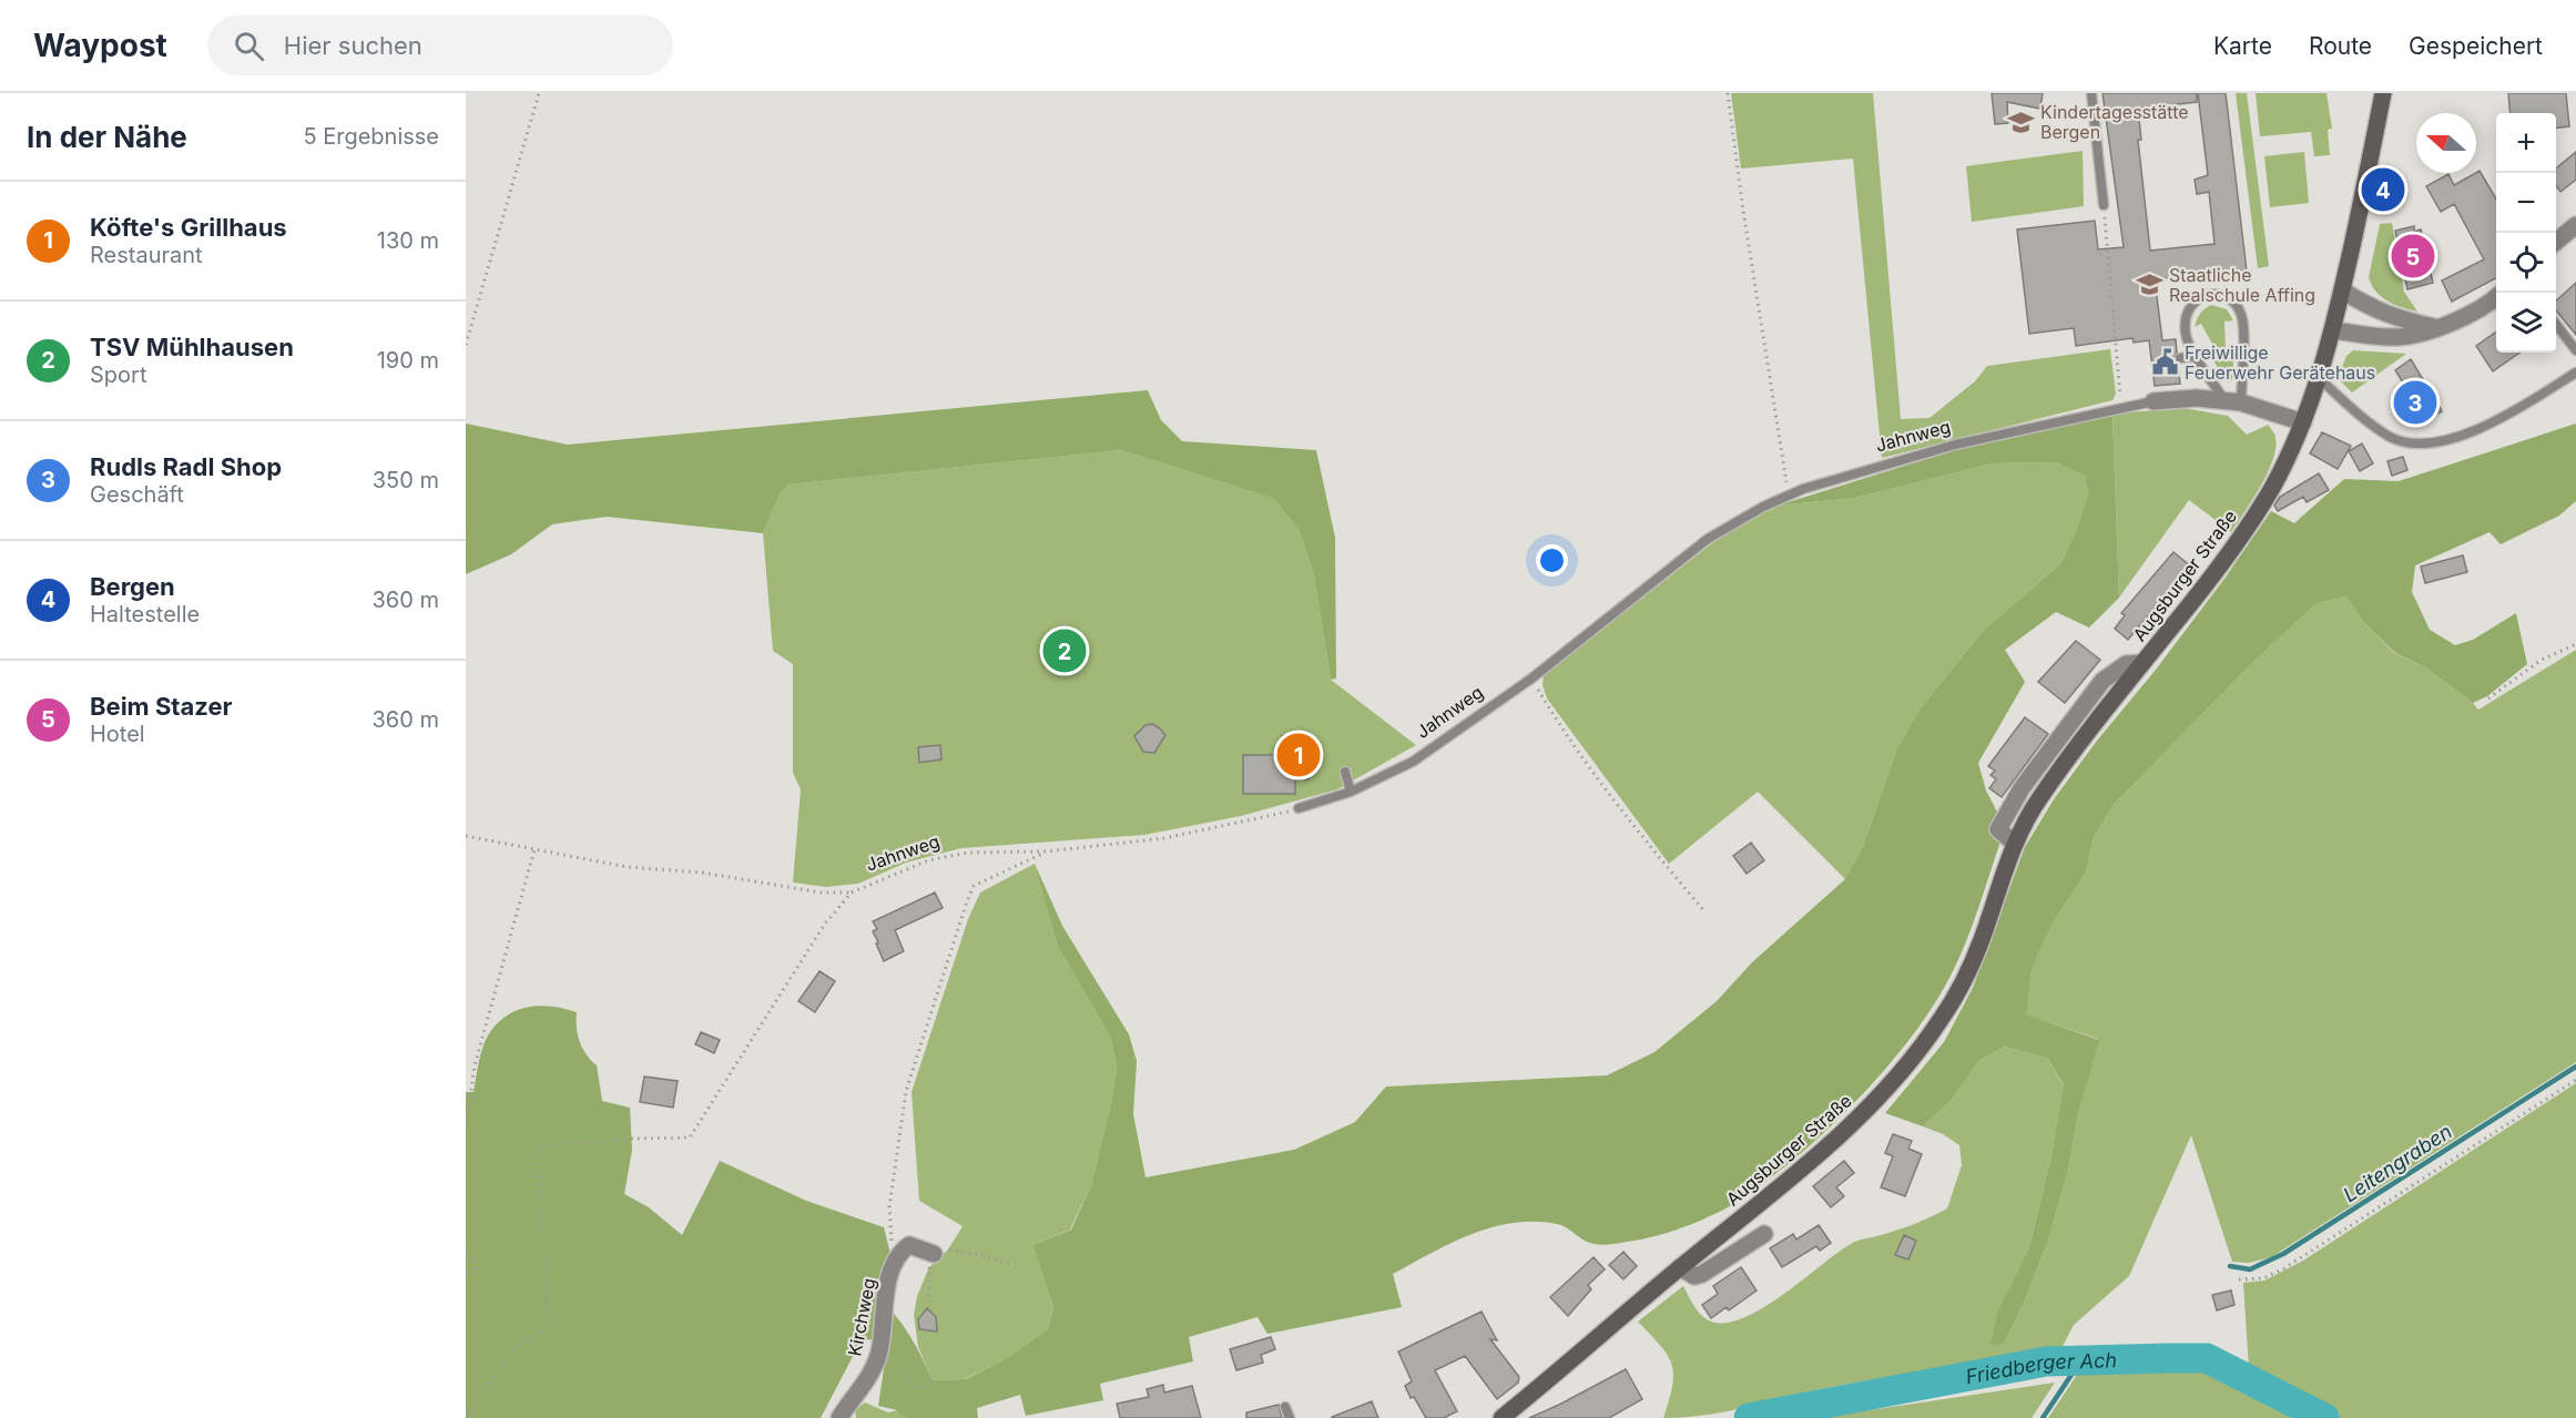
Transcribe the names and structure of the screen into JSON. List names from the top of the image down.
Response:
{
  "streets": {
    "main road": ["Augsburger Straße"],
    "street": ["Jahnweg", "Kirchweg"]
  },
  "crossings": [
    ["Jahnweg", "Augsburger Straße"]
  ],
  "water": ["Leitengraben", "Friedberger Ach"],
  "places": {
    "school or university": ["Kindertagesstätte Bergen", "Staatliche Realschule Affing"],
    "public building": ["Freiwillige Feuerwehr Gerätehaus"]
  },
  "north": "left",
  "page": {
    "header": "Waypost",
    "search": "Hier suchen",
    "nav": ["Karte", "Route", "Gespeichert"],
    "heading": ["In der Nähe", "5 Ergebnisse"],
    "map_buttons": ["+", "−"],
    "pins": [
      "4",
      "5",
      "3",
      "2",
      "1"
    ],
    "list": [
      {
        "mark": "1",
        "name": "Köfte's Grillhaus",
        "note": "Restaurant",
        "value": "130 m"
      },
      {
        "mark": "2",
        "name": "TSV Mühlhausen",
        "note": "Sport",
        "value": "190 m"
      },
      {
        "mark": "3",
        "name": "Rudls Radl Shop",
        "note": "Geschäft",
        "value": "350 m"
      },
      {
        "mark": "4",
        "name": "Bergen",
        "note": "Haltestelle",
        "value": "360 m"
      },
      {
        "mark": "5",
        "name": "Beim Stazer",
        "note": "Hotel",
        "value": "360 m"
      }
    ]
  }
}
